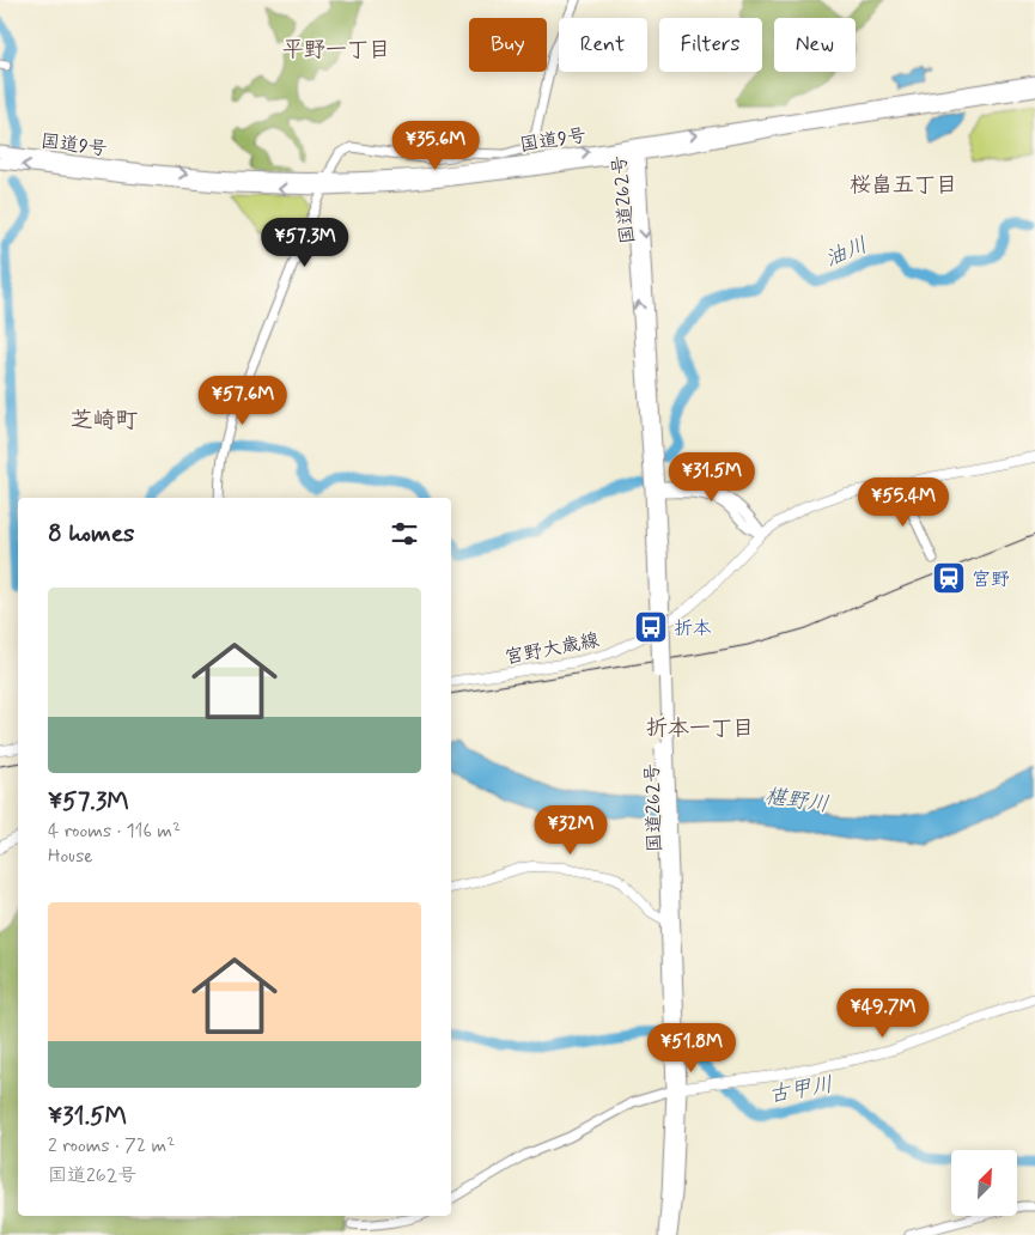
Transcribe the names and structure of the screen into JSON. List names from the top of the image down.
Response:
{
  "streets": {
    "highway": ["国道9号", "国道262号"],
    "main road": ["宮野大歳線"]
  },
  "crossings": [
    ["国道9号", "国道262号"]
  ],
  "districts": [
    "平野一丁目",
    "桜畠五丁目",
    "芝崎町",
    "折本一丁目"
  ],
  "water": ["油川", "椹野川", "古甲川"],
  "places": {
    "station": ["宮野"],
    "bus stop": ["折本"]
  },
  "north": "top right",
  "page": {
    "chip": [
      "Buy",
      "Rent",
      "Filters",
      "New"
    ],
    "price": [
      "¥35.6M",
      "¥57.3M",
      "¥57.6M",
      "¥31.5M",
      "¥55.4M",
      "¥32M",
      "¥49.7M",
      "¥51.8M"
    ],
    "heading": "8 homes",
    "list": [
      {
        "name": "¥57.3M",
        "note": "4 rooms · 116 m² · House"
      },
      {
        "name": "¥31.5M",
        "note": "2 rooms · 72 m² · 国道262号"
      }
    ]
  }
}
